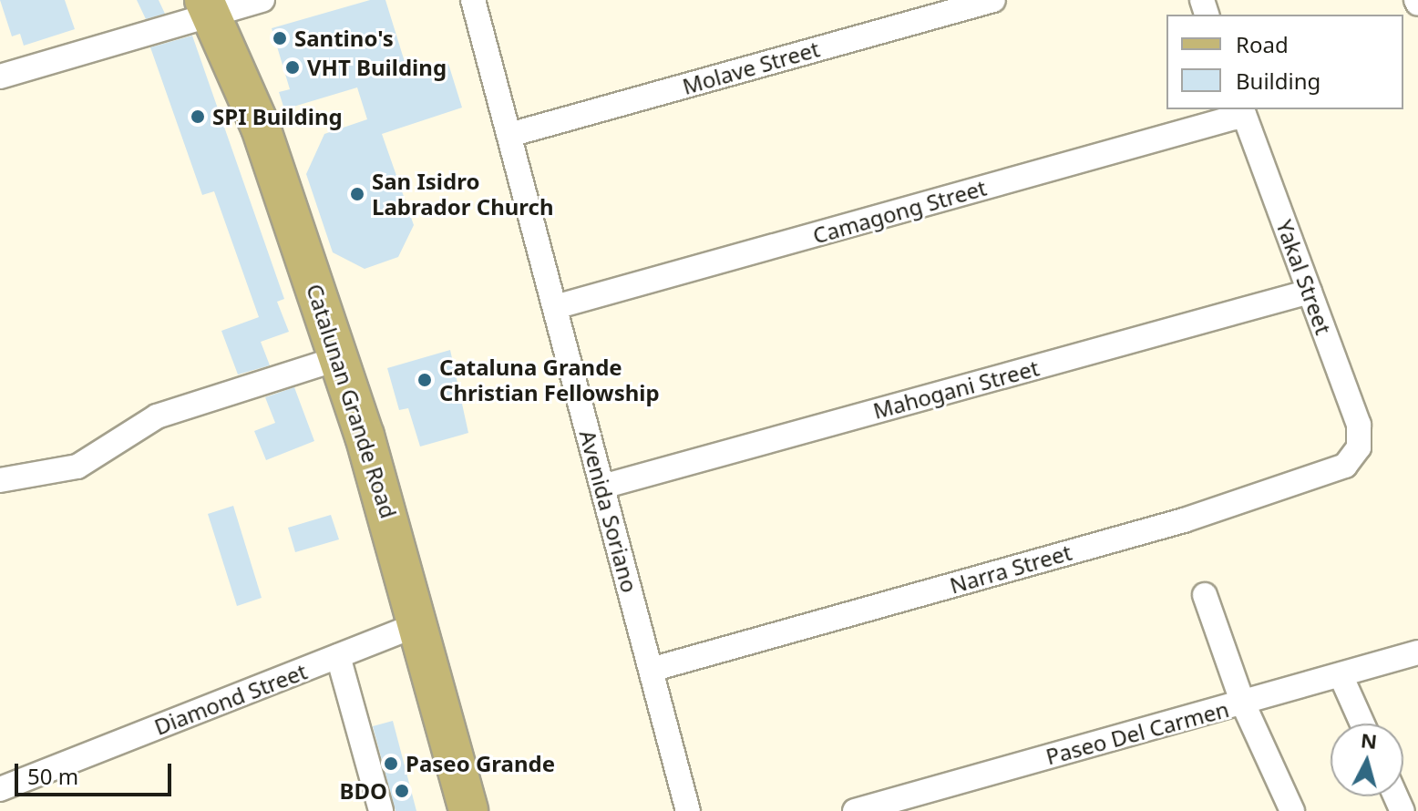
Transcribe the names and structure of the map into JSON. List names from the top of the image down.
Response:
{
  "streets": {
    "main road": ["Catalunan Grande Road"],
    "street": [
      "Molave Street",
      "Camagong Street",
      "Yakal Street",
      "Mahogani Street",
      "Avenida Soriano",
      "Narra Street",
      "Diamond Street",
      "Paseo Del Carmen"
    ]
  },
  "crossings": [
    ["Molave Street", "Avenida Soriano"],
    ["Camagong Street", "Yakal Street"],
    ["Camagong Street", "Avenida Soriano"],
    ["Yakal Street", "Mahogani Street"],
    ["Yakal Street", "Narra Street"],
    ["Mahogani Street", "Avenida Soriano"],
    ["Catalunan Grande Road", "Diamond Street"],
    ["Avenida Soriano", "Narra Street"]
  ],
  "places": [
    "Santino's",
    "VHT Building",
    "SPI Building",
    "San Isidro Labrador Church",
    "Cataluna Grande Christian Fellowship",
    "Paseo Grande",
    "BDO"
  ],
  "legend": ["Road", "Building"],
  "scale_bar": "50 m",
  "north": "top"
}
